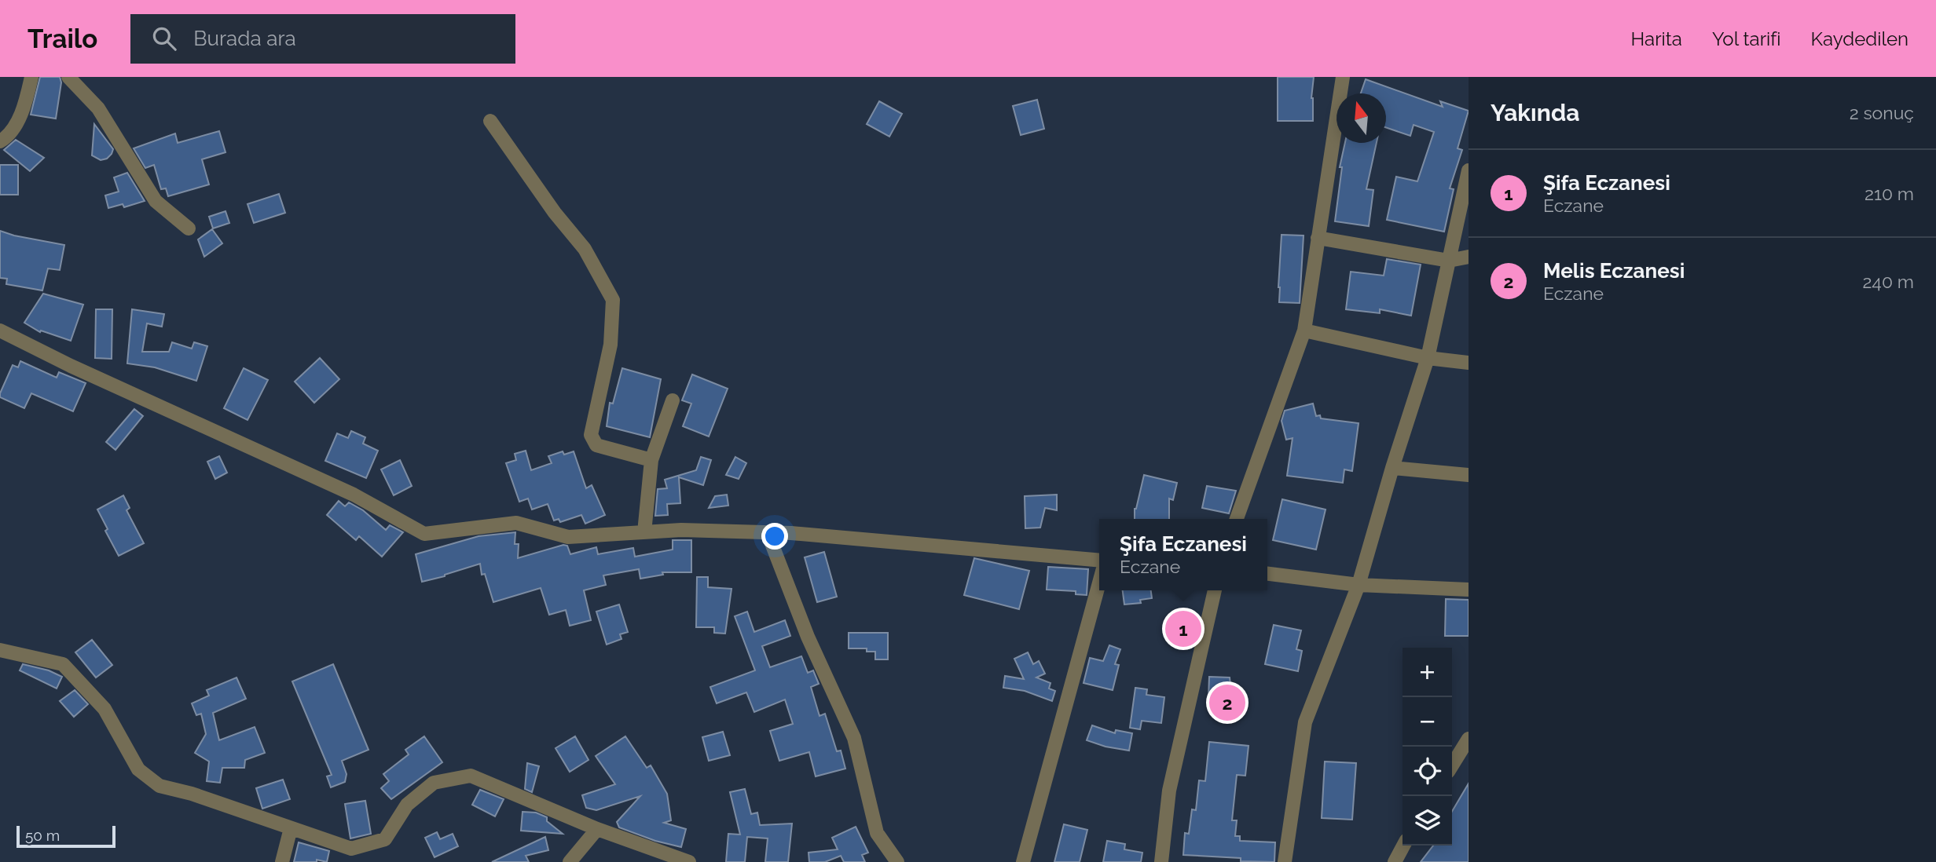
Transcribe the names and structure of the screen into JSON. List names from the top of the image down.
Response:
{
  "scale_bar": "50 m",
  "north": "top",
  "page": {
    "header": "Trailo",
    "search": "Burada ara",
    "nav": ["Harita", "Yol tarifi", "Kaydedilen"],
    "heading": ["Yakında", "2 sonuç"],
    "list": [
      {
        "mark": "1",
        "name": "Şifa Eczanesi",
        "note": "Eczane",
        "value": "210 m"
      },
      {
        "mark": "2",
        "name": "Melis Eczanesi",
        "note": "Eczane",
        "value": "240 m"
      }
    ],
    "popup": ["Şifa Eczanesi", "Eczane"],
    "pins": ["1", "2"],
    "map_buttons": ["+", "−"],
    "scale": "50 m"
  }
}
